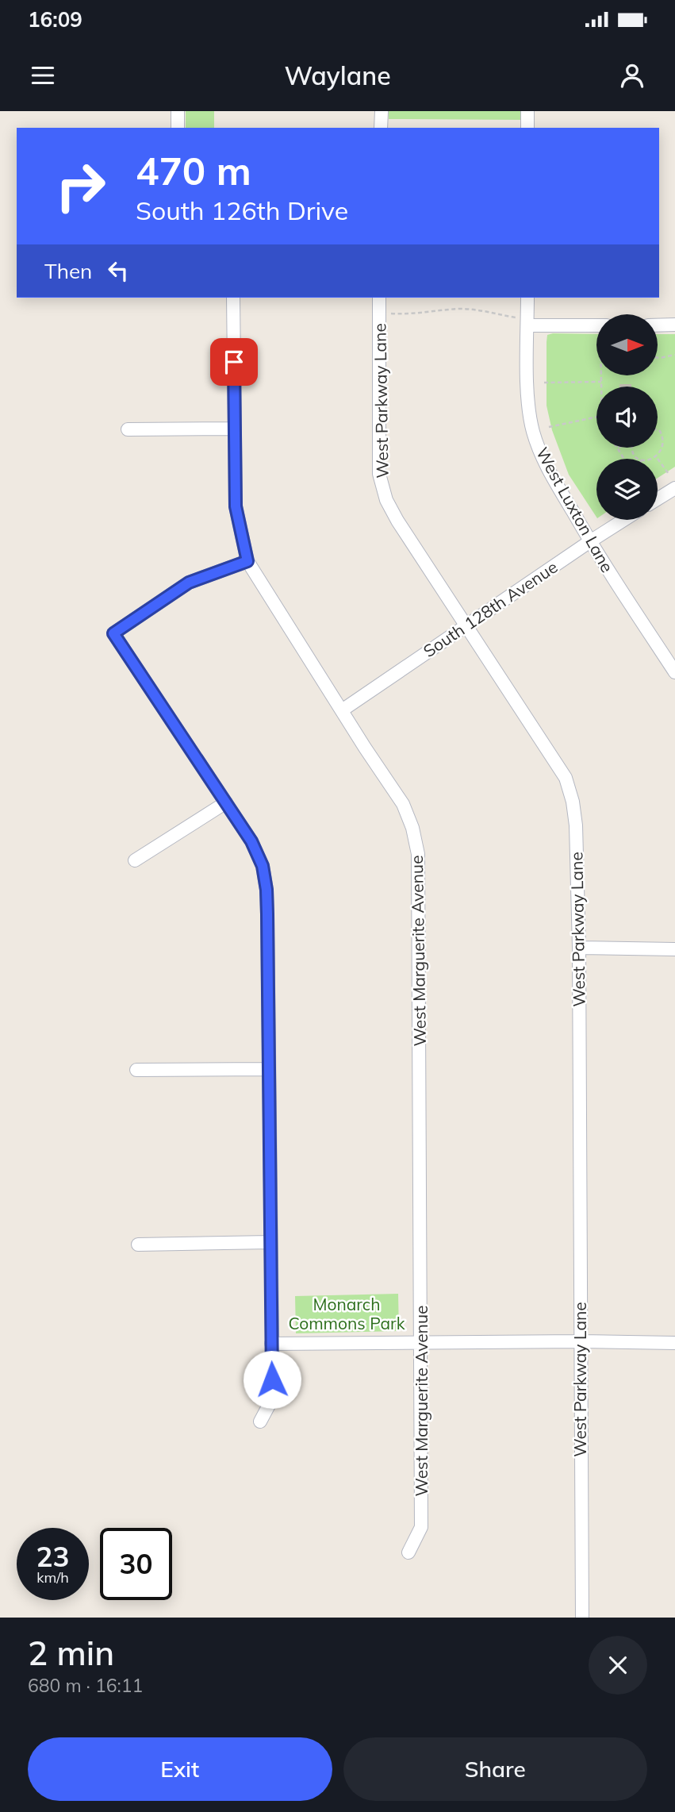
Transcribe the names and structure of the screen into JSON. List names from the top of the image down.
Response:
{
  "streets": {
    "street": [
      "West Parkway Lane",
      "West Luxton Lane",
      "South 128th Avenue",
      "West Marguerite Avenue"
    ]
  },
  "crossings": [
    ["West Parkway Lane", "South 128th Avenue"],
    ["West Luxton Lane", "South 128th Avenue"],
    ["South 128th Avenue", "West Marguerite Avenue"]
  ],
  "parks": ["Monarch Commons Park"],
  "north": "right",
  "page": {
    "status": "16:09",
    "header": "Waylane",
    "turn": ["470 m", "South 126th Drive"],
    "then": "Then",
    "speed": "23 km/h",
    "limit": "30",
    "heading": ["2 min", "680 m · 16:11"],
    "buttons": ["Exit", "Share"]
  }
}
